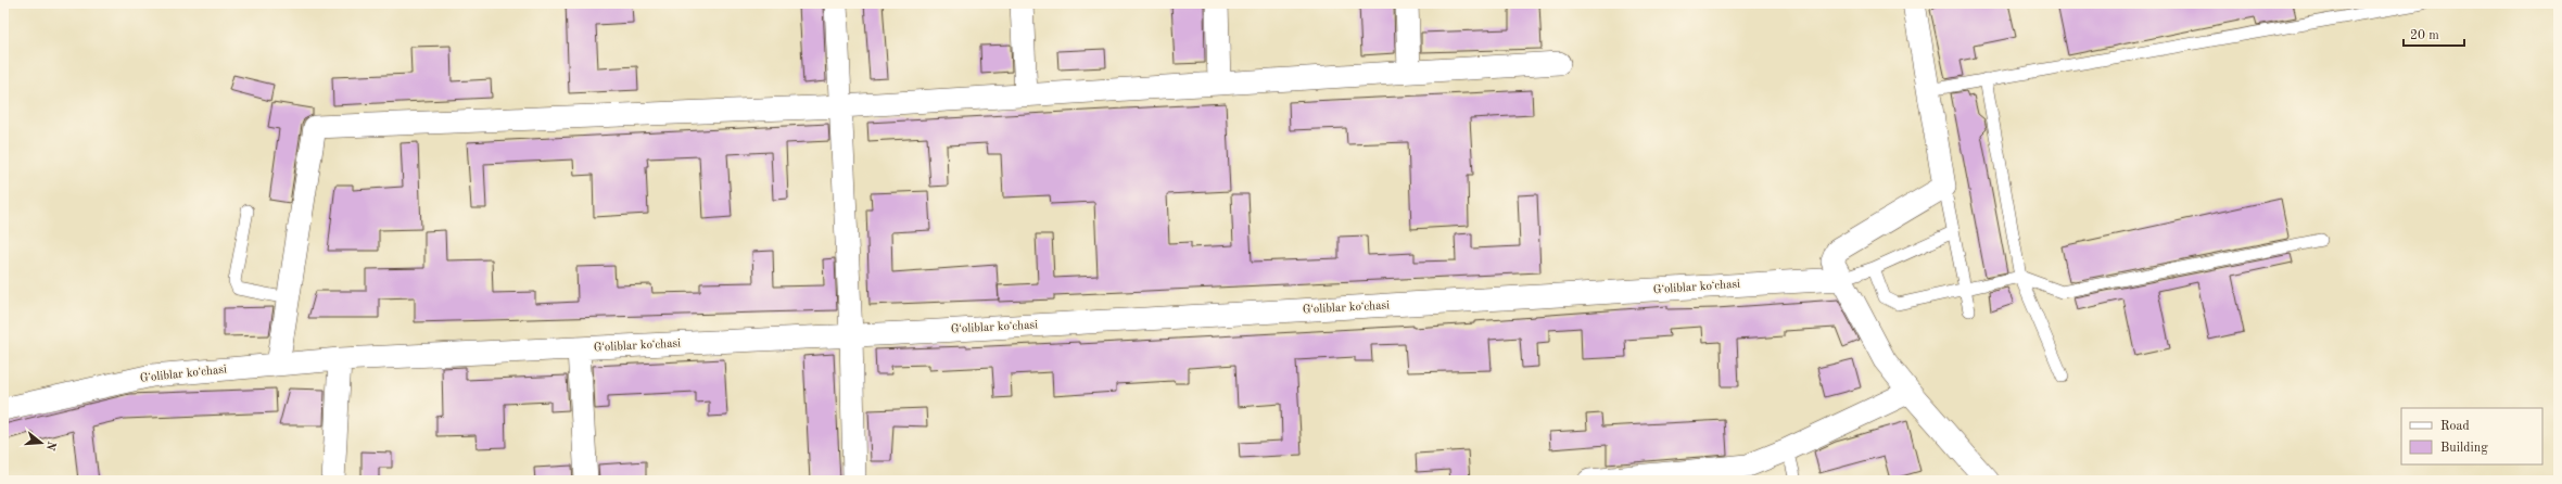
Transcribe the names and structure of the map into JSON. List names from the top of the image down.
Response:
{
  "streets": {
    "street": ["Gʻoliblar koʻchasi"]
  },
  "legend": ["Road", "Building"],
  "scale_bar": "20 m",
  "north": "right"
}
